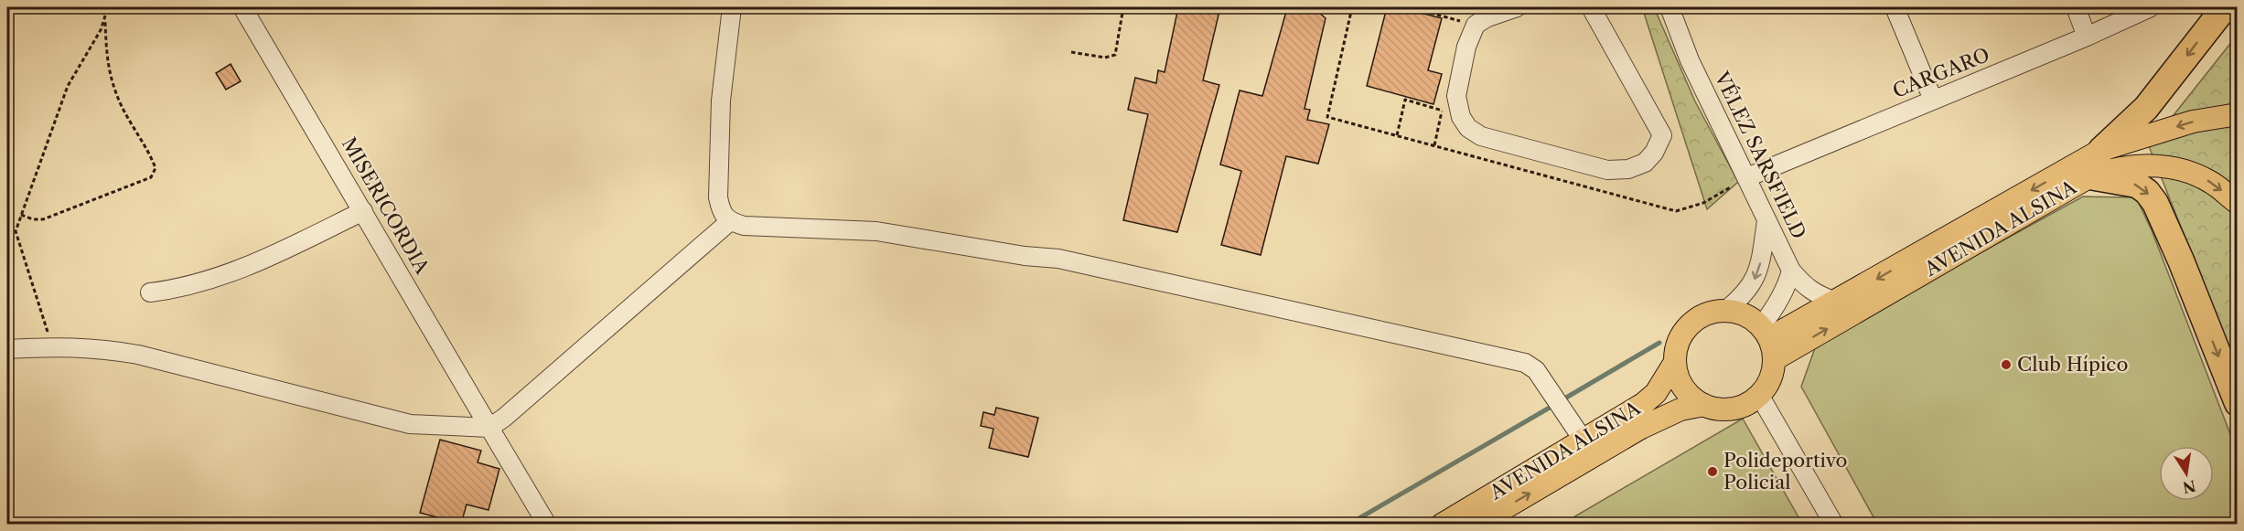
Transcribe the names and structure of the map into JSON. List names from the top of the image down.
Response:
{
  "streets": {
    "main road": ["AVENIDA ALSINA"],
    "street": ["CARGARO", "VÉLEZ SARSFIELD", "MISERICORDIA"]
  },
  "crossings": [
    ["CARGARO", "VÉLEZ SARSFIELD"],
    ["VÉLEZ SARSFIELD", "AVENIDA ALSINA"]
  ],
  "places": ["Club Hípico", "Polideportivo Policial"],
  "north": "bottom"
}
